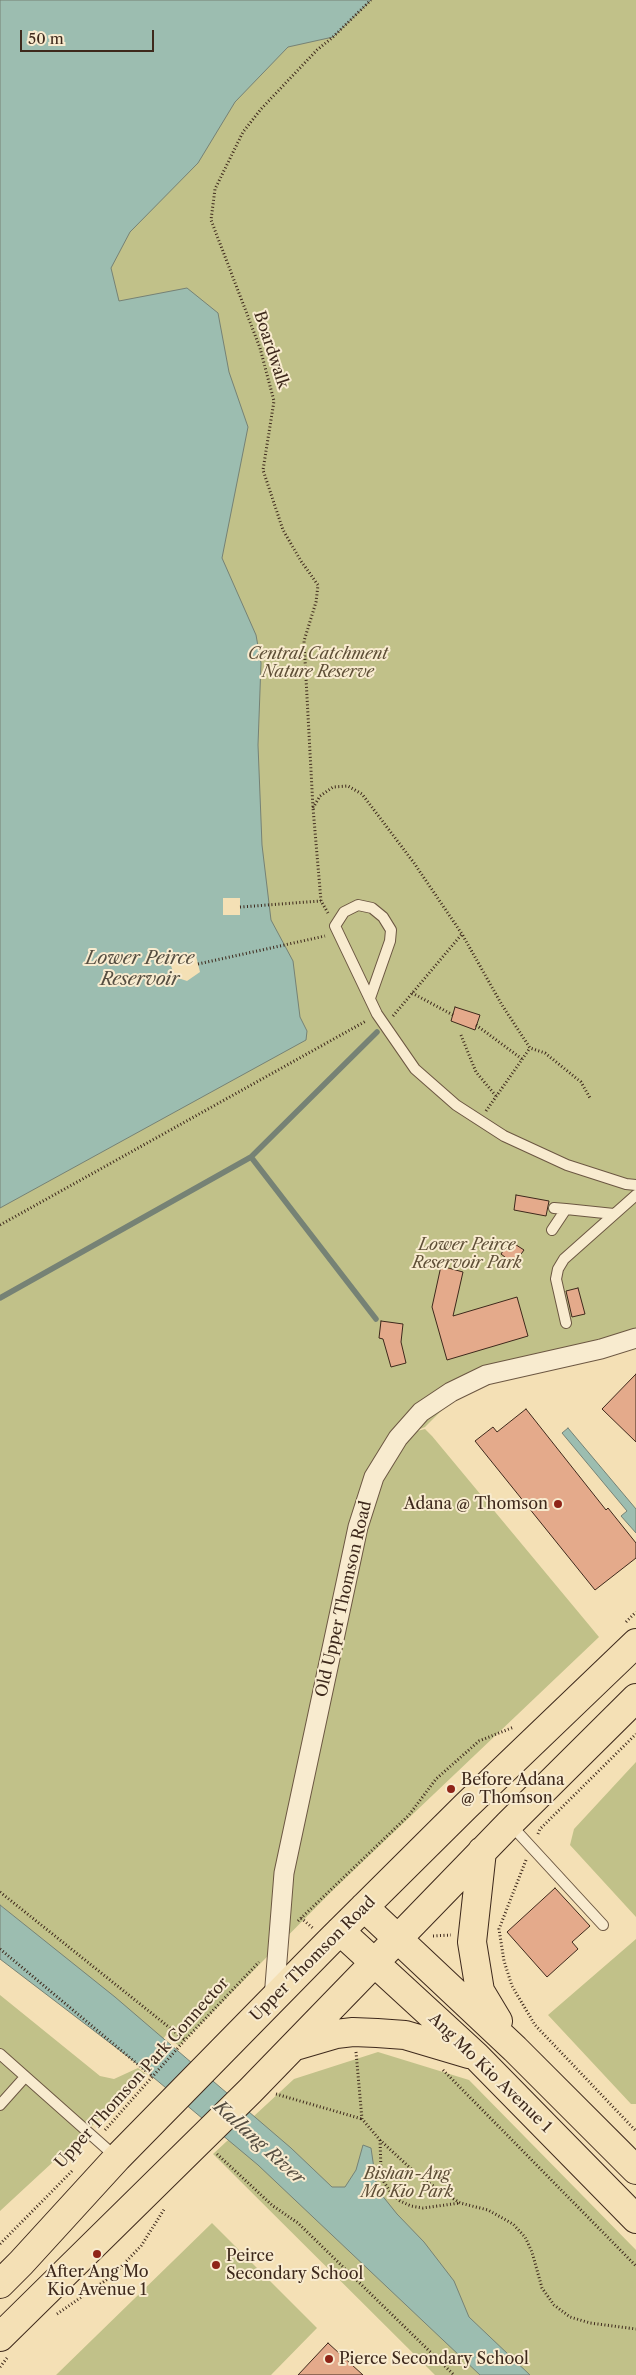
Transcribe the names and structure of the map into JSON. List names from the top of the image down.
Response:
{
  "streets": {
    "main road": ["Upper Thomson Road", "Ang Mo Kio Avenue 1"],
    "street": ["Old Upper Thomson Road"],
    "path": ["Boardwalk", "Upper Thomson Park Connector"]
  },
  "crossings": [
    ["Old Upper Thomson Road", "Upper Thomson Road"],
    ["Old Upper Thomson Road", "Upper Thomson Park Connector"],
    ["Upper Thomson Road", "Upper Thomson Park Connector"],
    ["Upper Thomson Road", "Ang Mo Kio Avenue 1"]
  ],
  "water": ["Lower Peirce Reservoir", "Kallang River"],
  "parks": ["Central Catchment Nature Reserve", "Lower Peirce Reservoir Park", "Bishan-Ang Mo Kio Park"],
  "places": [
    "Adana @ Thomson",
    "Before Adana @ Thomson",
    "After Ang Mo Kio Avenue 1",
    "Peirce Secondary School",
    "Pierce Secondary School"
  ],
  "scale_bar": "50 m"
}
